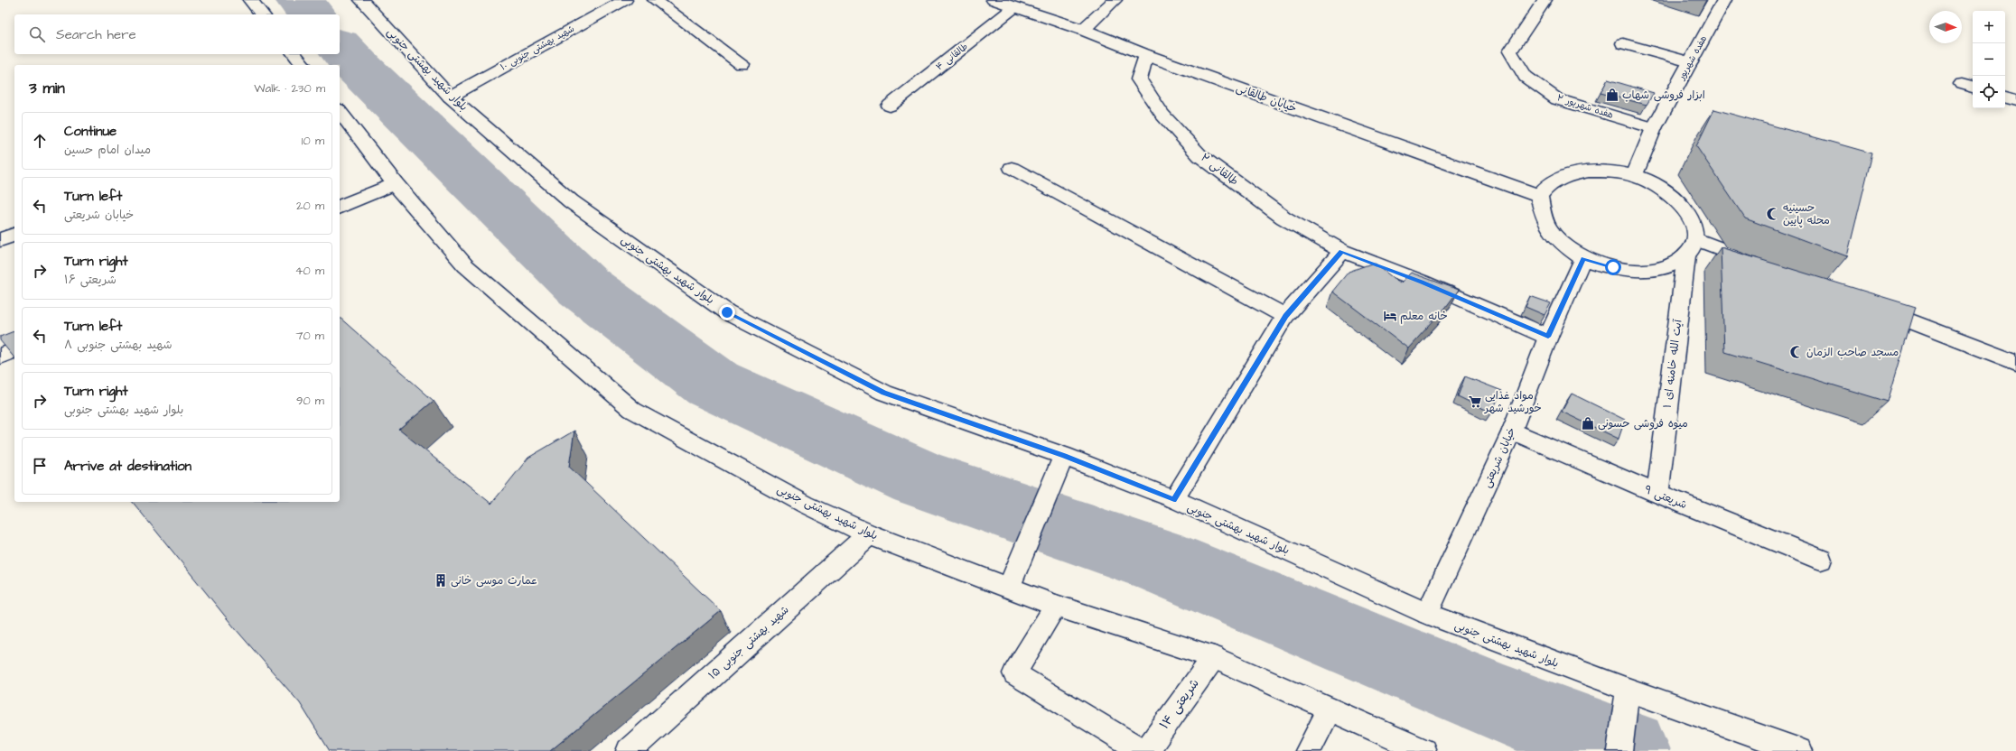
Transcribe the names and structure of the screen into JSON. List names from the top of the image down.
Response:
{
  "streets": {
    "street": [
      "شهید بهشتی جنوبی ۱۰",
      "طالقانی ۴",
      "هفده شهریور",
      "بلوار شهید بهشتی جنوبی",
      "خیابان طالقانی",
      "هفده شهریور ۲",
      "طالقانی ۲",
      "آیت الله خامنه ای ۱",
      "خیابان شریعتی",
      "شریعتی ۹",
      "شهید بهشتی جنوبی ۱۵",
      "شریعتی ۱۴"
    ]
  },
  "crossings": [
    ["شهید بهشتی جنوبی ۱۰", "بلوار شهید بهشتی جنوبی"],
    ["طالقانی ۴", "خیابان طالقانی"],
    ["هفده شهریور", "خیابان طالقانی"],
    ["هفده شهریور", "هفده شهریور ۲"],
    ["هفده شهریور", "آیت الله خامنه ای ۱"],
    ["هفده شهریور", "خیابان شریعتی"],
    ["بلوار شهید بهشتی جنوبی", "خیابان شریعتی"],
    ["بلوار شهید بهشتی جنوبی", "شهید بهشتی جنوبی ۱۵"],
    ["بلوار شهید بهشتی جنوبی", "شریعتی ۱۴"],
    ["خیابان طالقانی", "طالقانی ۲"],
    ["خیابان طالقانی", "آیت الله خامنه ای ۱"],
    ["خیابان طالقانی", "خیابان شریعتی"],
    ["طالقانی ۲", "خیابان شریعتی"],
    ["آیت الله خامنه ای ۱", "خیابان شریعتی"],
    ["آیت الله خامنه ای ۱", "شریعتی ۹"],
    ["خیابان شریعتی", "شریعتی ۹"]
  ],
  "places": {
    "shop": ["ابزار فروشی شهاب", "میوه فروشی حسونی"],
    "mosque": ["حسینیه محله پایین", "مسجد صاحب الزمان"],
    "hotel": ["خانه معلم"],
    "supermarket": ["مواد غذایی خورشید شهر"],
    "building": ["عمارت موسی خانی"]
  },
  "north": "right",
  "page": {
    "map_buttons": ["+", "−"],
    "search": "Search here",
    "heading": ["3 min", "Walk · 230 m"],
    "list": [
      ["Continue", "میدان امام حسین", "10 m"],
      ["Turn left", "خیابان شریعتی", "20 m"],
      ["Turn right", "شریعتی ۱۶", "40 m"],
      ["Turn left", "شهید بهشتی جنوبی ۸", "70 m"],
      ["Turn right", "بلوار شهید بهشتی جنوبی", "90 m"],
      "Arrive at destination"
    ]
  }
}
